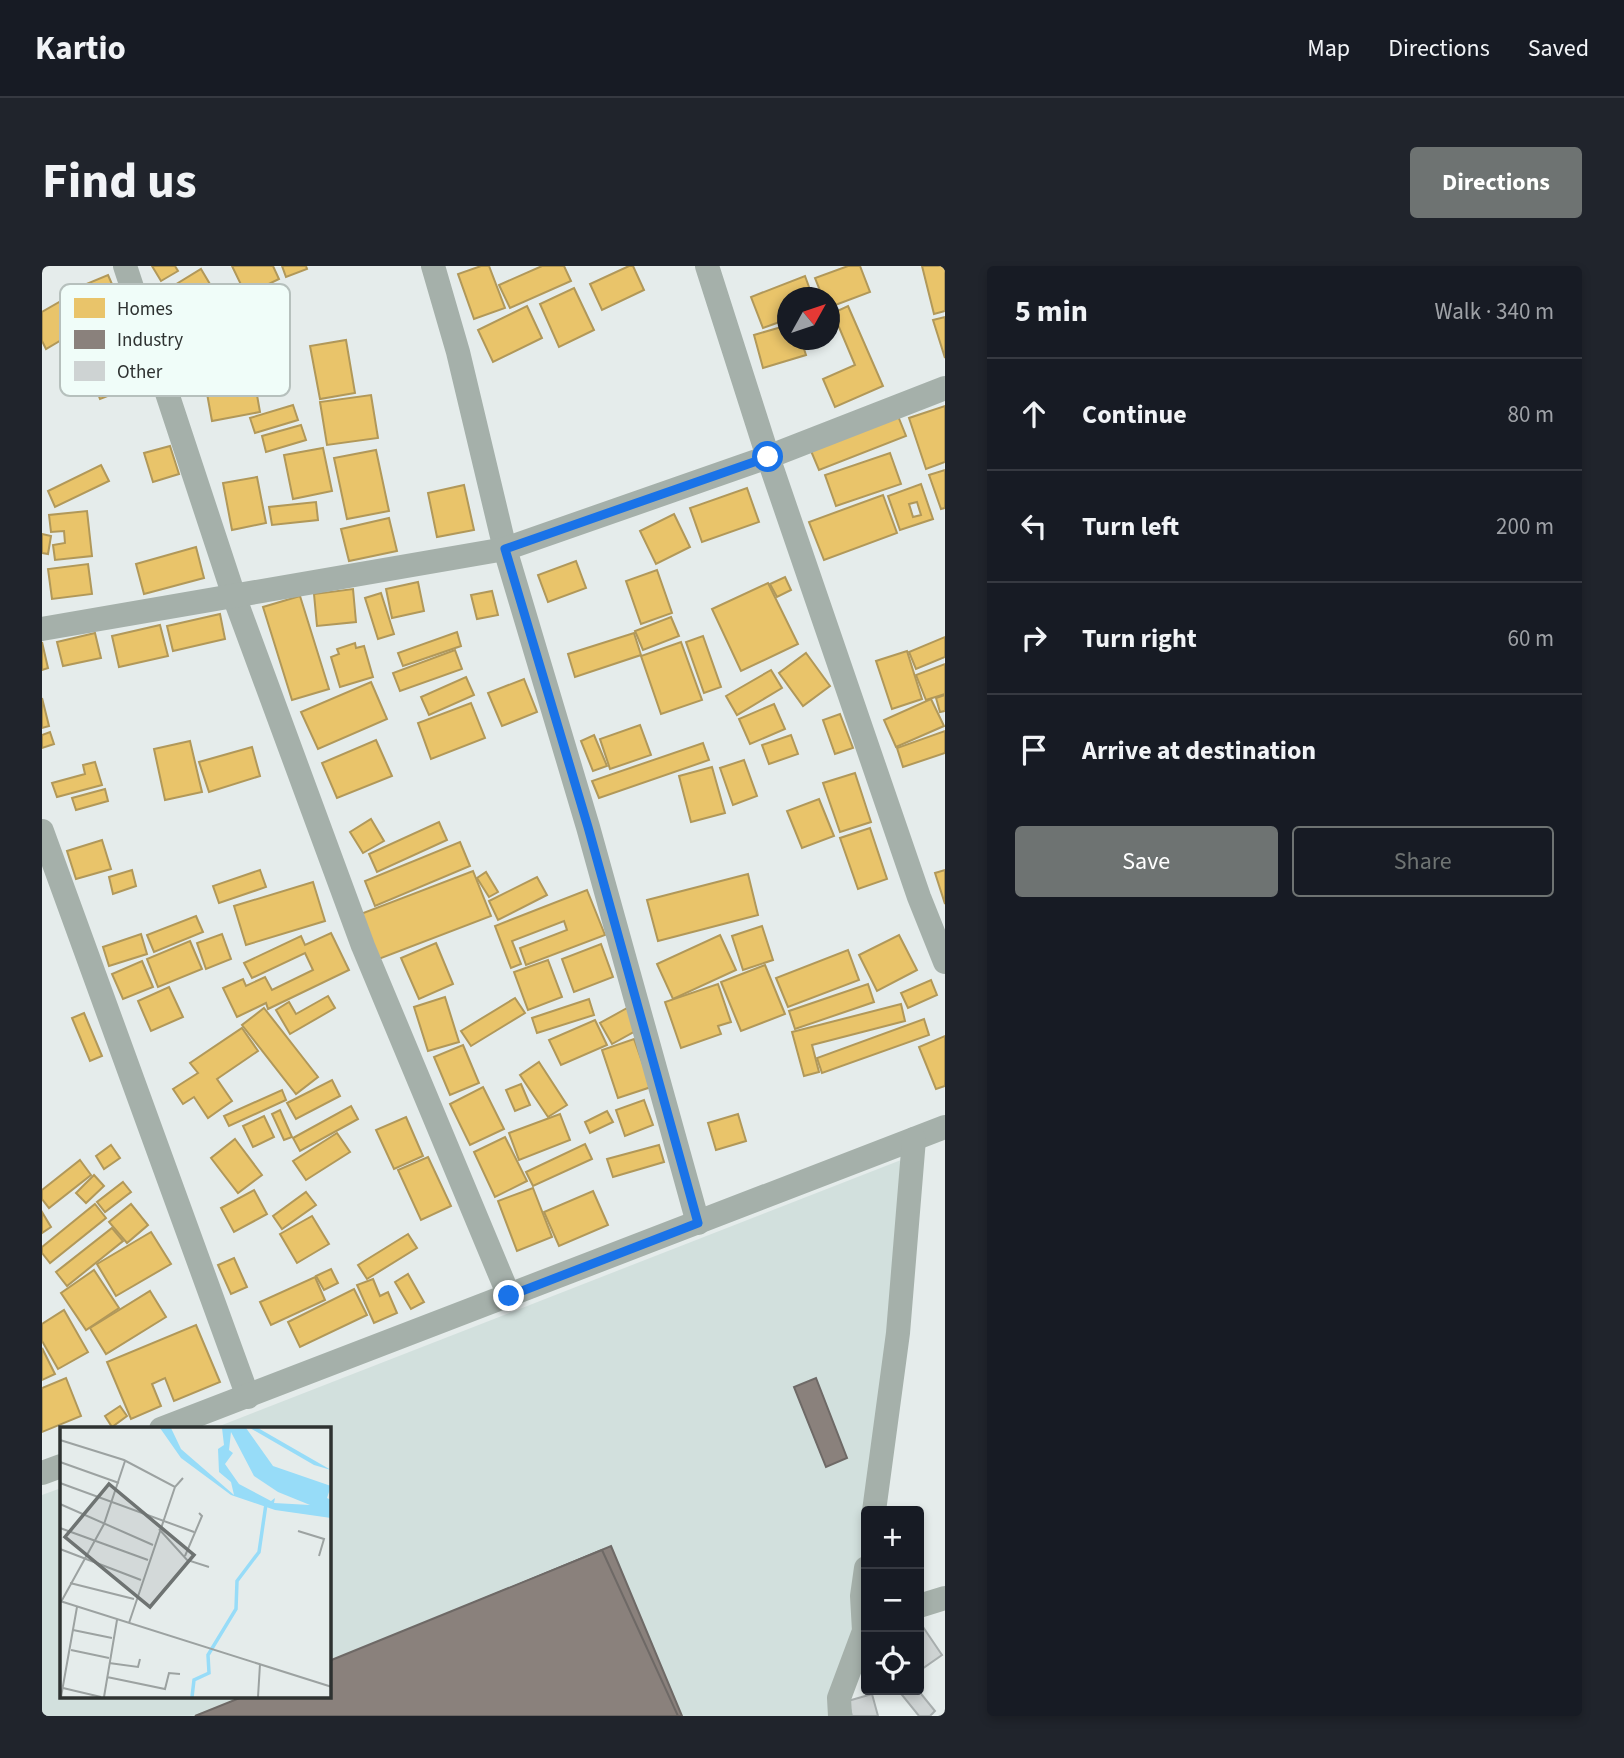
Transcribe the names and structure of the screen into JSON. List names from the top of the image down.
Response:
{
  "legend": ["Homes", "Industry", "Other"],
  "north": "top right",
  "page": {
    "header": "Kartio",
    "nav": ["Map", "Directions", "Saved"],
    "title": "Find us",
    "buttons": [
      "Directions",
      ["Save", "Share"]
    ],
    "heading": ["5 min", "Walk · 340 m"],
    "list": [
      ["Continue", "80 m"],
      ["Turn left", "200 m"],
      ["Turn right", "60 m"],
      "Arrive at destination"
    ],
    "map_buttons": ["+", "−"]
  }
}
